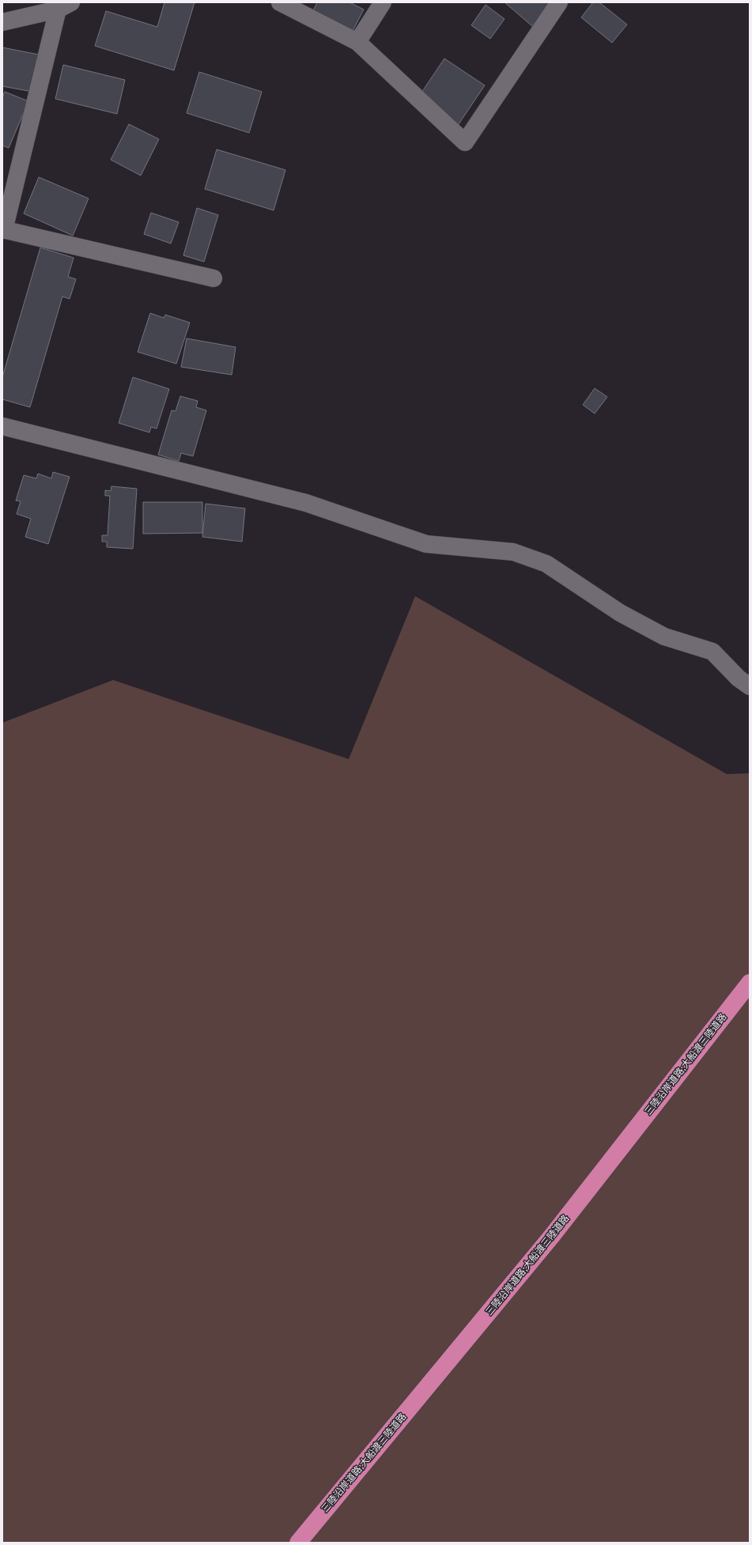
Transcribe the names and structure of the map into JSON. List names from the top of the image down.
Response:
{
  "streets": {
    "highway": ["三陸沿岸道路;大船渡三陸道路"]
  }
}
